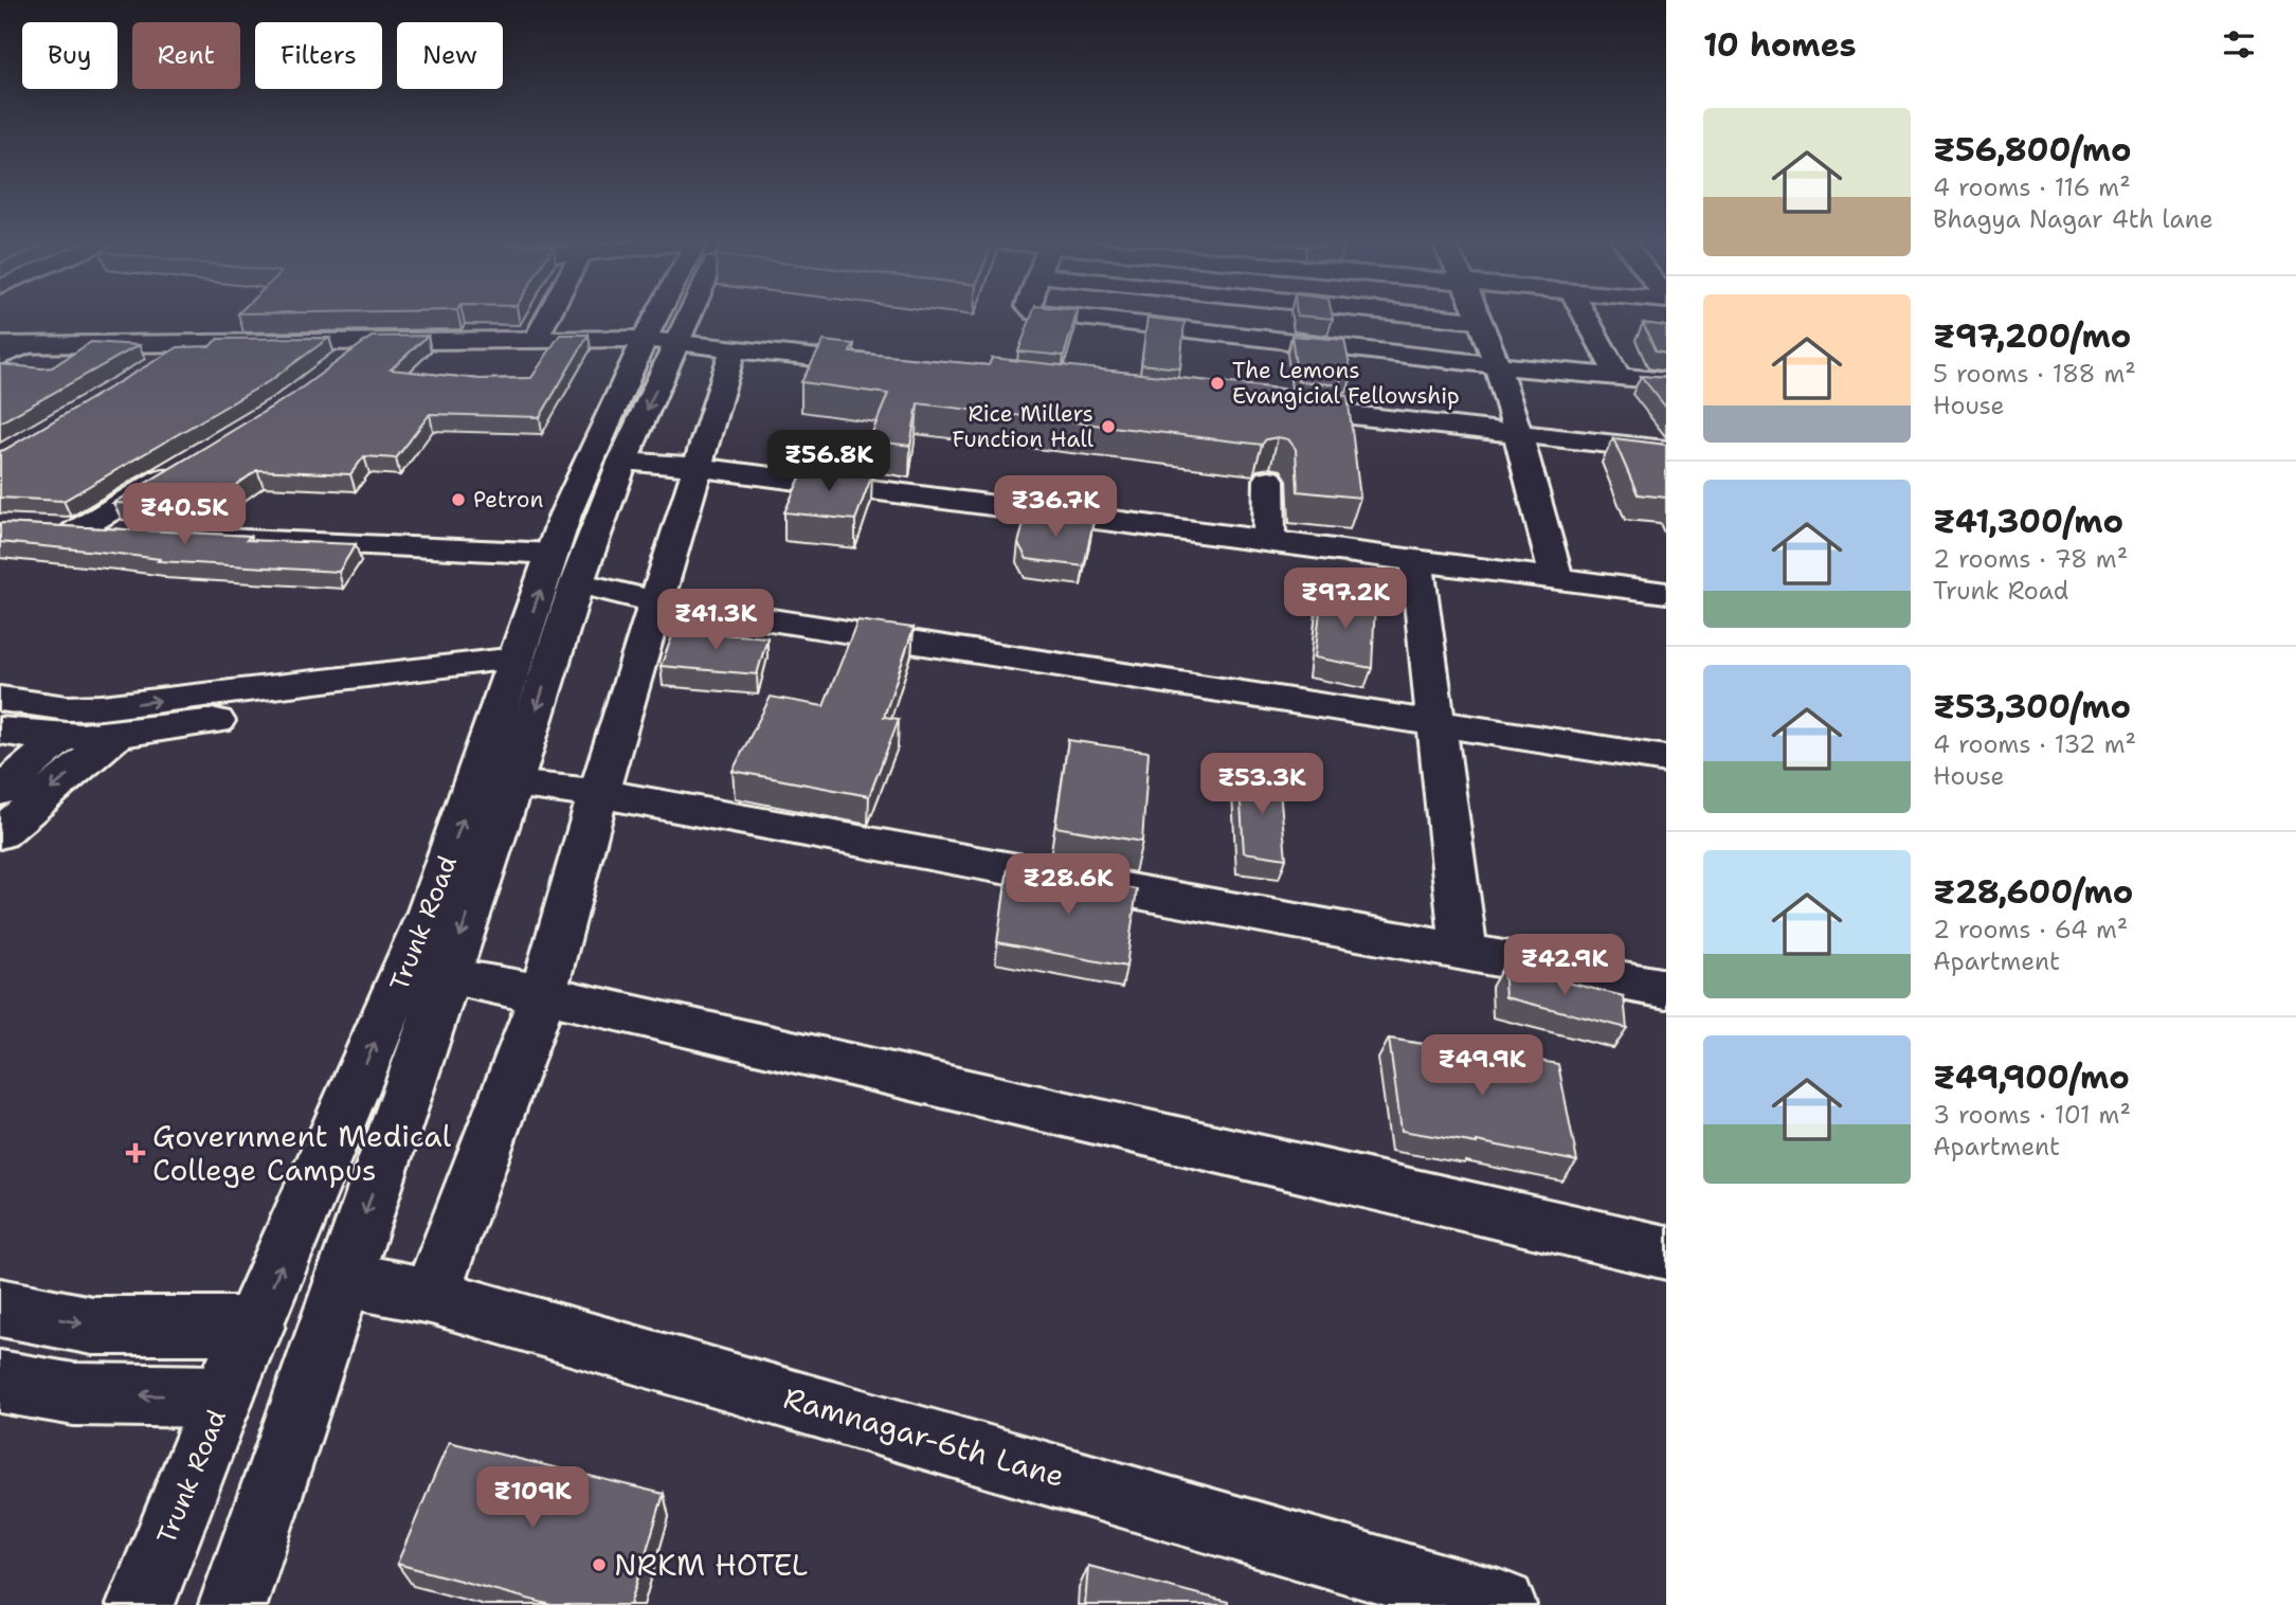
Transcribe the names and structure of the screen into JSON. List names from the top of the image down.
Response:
{
  "streets": {
    "street": ["Trunk Road", "Ramnagar-6th Lane"]
  },
  "places": {
    "other": [
      "The Lemons Evangicial Fellowship",
      "Rice Millers Function Hall",
      "Petron",
      "NRKM HOTEL"
    ],
    "health": ["Government Medical College Campus"]
  },
  "page": {
    "heading": "10 homes",
    "chip": [
      "Buy",
      "Rent",
      "Filters",
      "New"
    ],
    "list": [
      {
        "name": "₹56,800/mo",
        "note": "4 rooms · 116 m² · Bhagya Nagar 4th lane"
      },
      {
        "name": "₹97,200/mo",
        "note": "5 rooms · 188 m² · House"
      },
      {
        "name": "₹41,300/mo",
        "note": "2 rooms · 78 m² · Trunk Road"
      },
      {
        "name": "₹53,300/mo",
        "note": "4 rooms · 132 m² · House"
      },
      {
        "name": "₹28,600/mo",
        "note": "2 rooms · 64 m² · Apartment"
      },
      {
        "name": "₹49,900/mo",
        "note": "3 rooms · 101 m² · Apartment"
      }
    ],
    "price": [
      "₹56.8K",
      "₹36.7K",
      "₹40.5K",
      "₹97.2K",
      "₹41.3K",
      "₹53.3K",
      "₹28.6K",
      "₹42.9K",
      "₹49.9K",
      "₹109K"
    ]
  }
}
